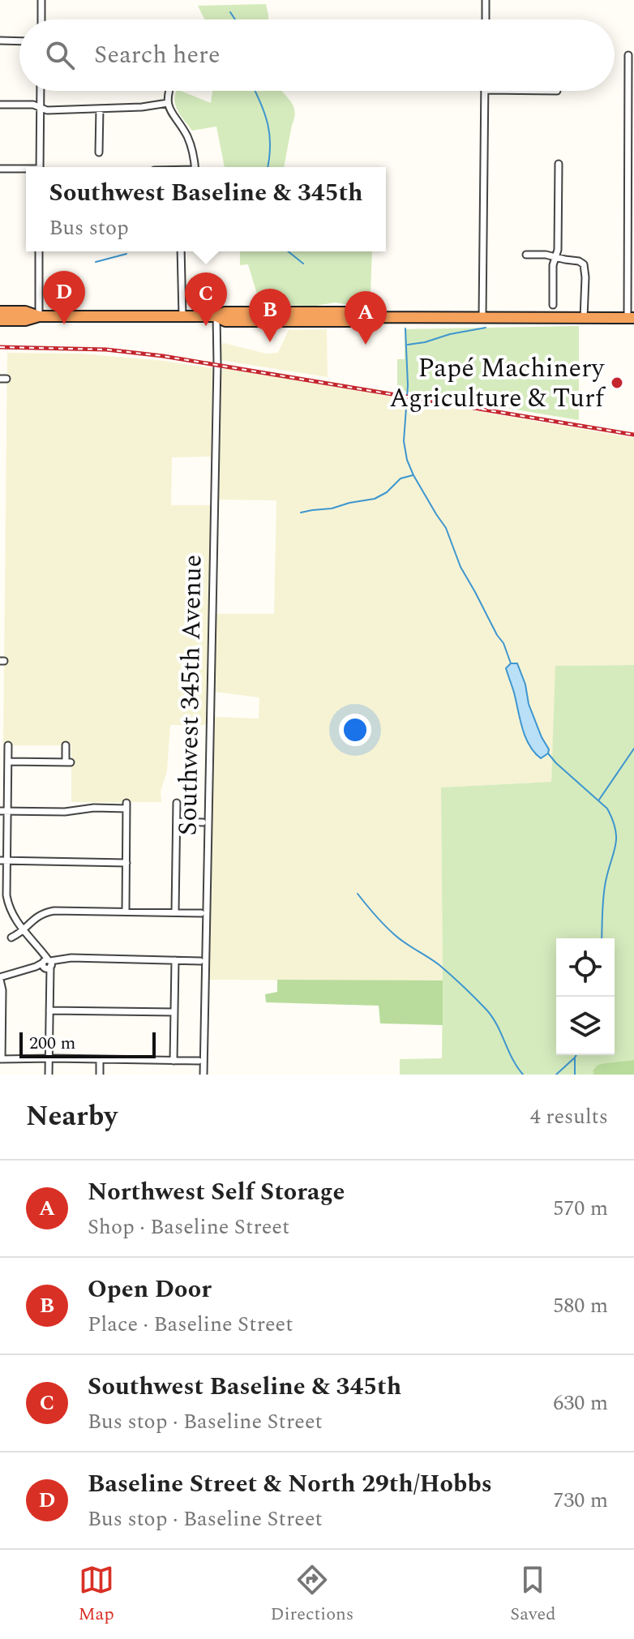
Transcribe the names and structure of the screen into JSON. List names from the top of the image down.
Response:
{
  "streets": {
    "street": ["Southwest 345th Avenue"]
  },
  "places": ["Papé Machinery Agriculture & Turf"],
  "scale_bar": "200 m",
  "page": {
    "search": "Search here",
    "popup": ["Southwest Baseline & 345th", "Bus stop"],
    "pins": [
      "D",
      "C",
      "B",
      "A"
    ],
    "scale": "200 m",
    "heading": ["Nearby", "4 results"],
    "list": [
      {
        "mark": "A",
        "name": "Northwest Self Storage",
        "note": "Shop · Baseline Street",
        "value": "570 m"
      },
      {
        "mark": "B",
        "name": "Open Door",
        "note": "Place · Baseline Street",
        "value": "580 m"
      },
      {
        "mark": "C",
        "name": "Southwest Baseline & 345th",
        "note": "Bus stop · Baseline Street",
        "value": "630 m"
      },
      {
        "mark": "D",
        "name": "Baseline Street & North 29th/Hobbs",
        "note": "Bus stop · Baseline Street",
        "value": "730 m"
      }
    ],
    "nav": ["Map", "Directions", "Saved"]
  }
}
